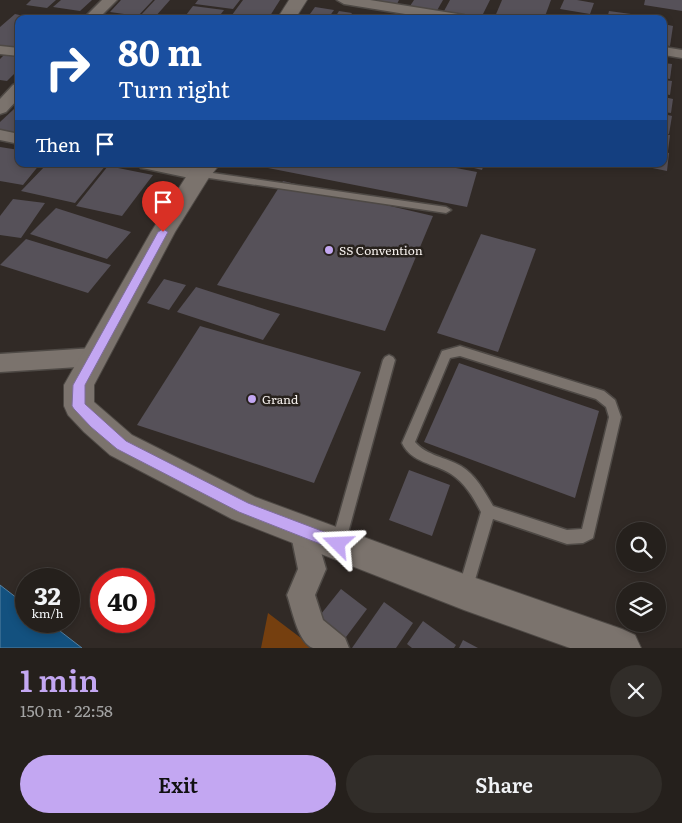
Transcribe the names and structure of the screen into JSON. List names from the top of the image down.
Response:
{
  "places": ["SS Convention", "Grand"],
  "page": {
    "turn": ["80 m", "Turn right"],
    "then": "Then",
    "speed": "32 km/h",
    "limit": "40",
    "heading": ["1 min", "150 m · 22:58"],
    "buttons": ["Exit", "Share"]
  }
}
